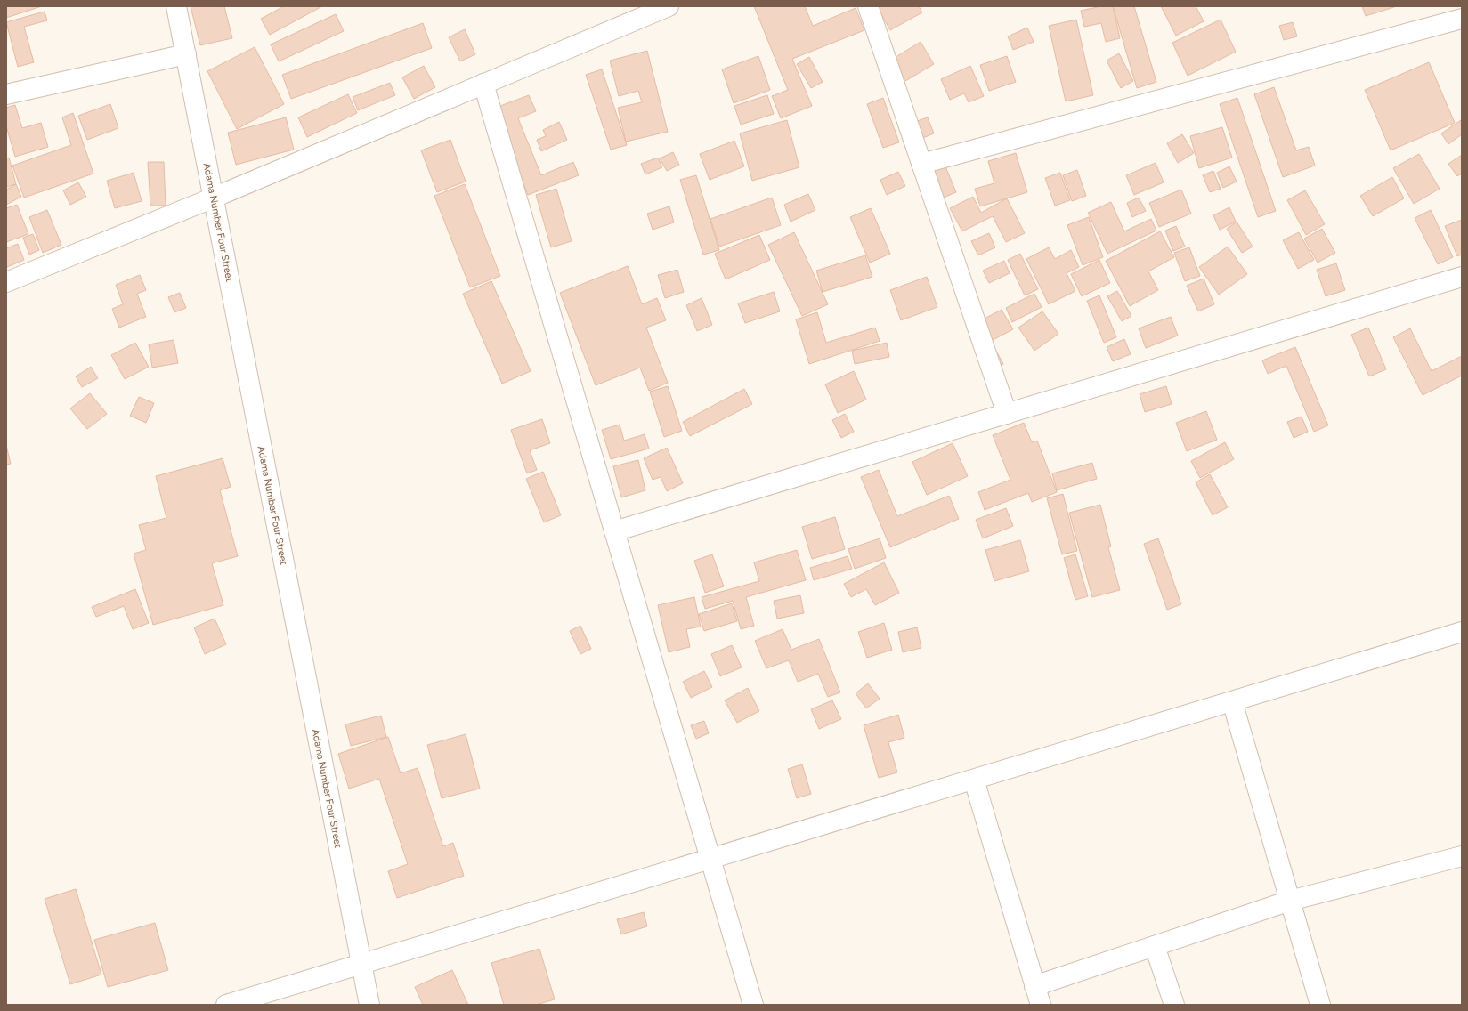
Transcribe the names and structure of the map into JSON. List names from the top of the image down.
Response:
{
  "streets": {
    "street": ["Adama Number Four Street"]
  }
}
